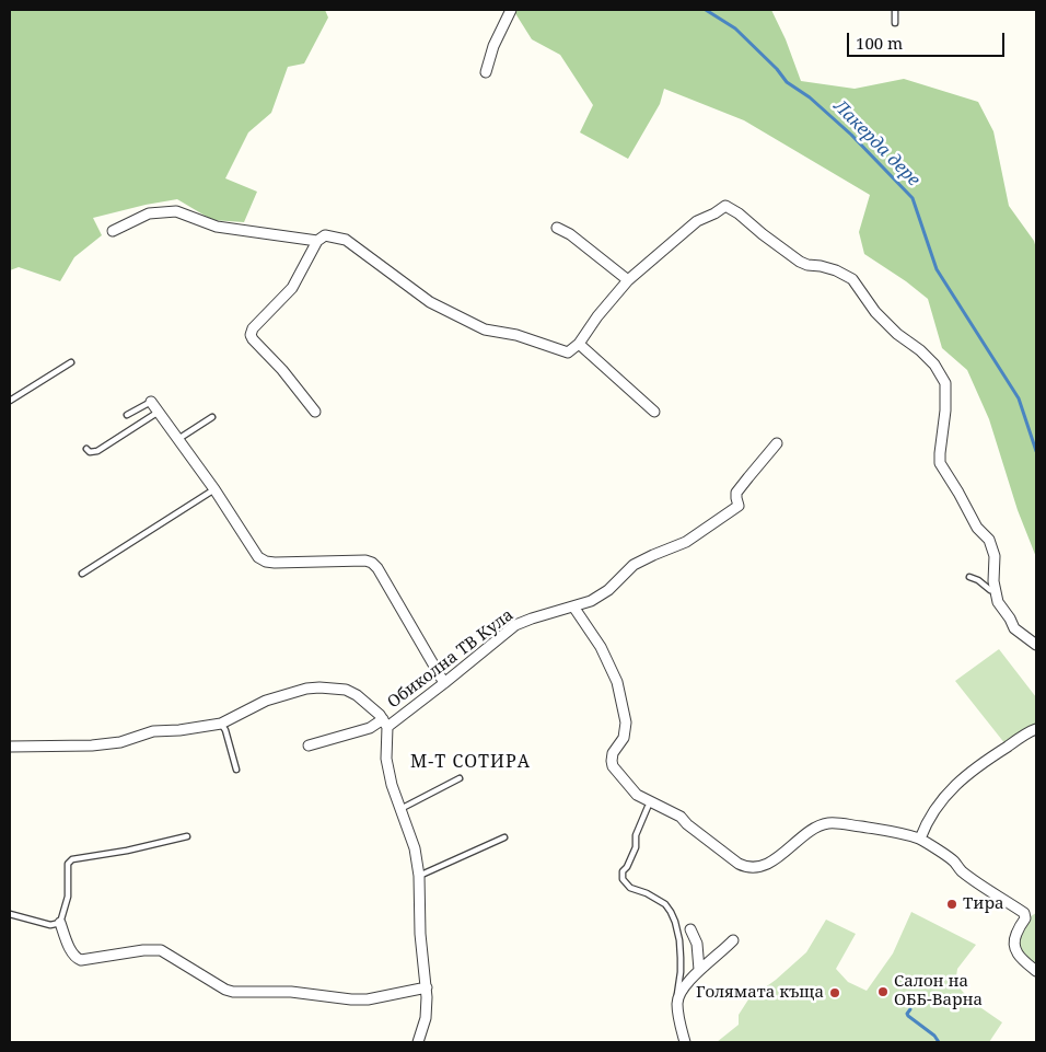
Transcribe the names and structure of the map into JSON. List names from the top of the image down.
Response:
{
  "streets": {
    "street": ["Обиколна ТВ Кула"]
  },
  "districts": ["М-Т СОТИРА"],
  "water": ["Лакерда дере"],
  "places": ["Тира", "Салон на ОББ-Варна", "Голямата къща"],
  "scale_bar": "100 m"
}
